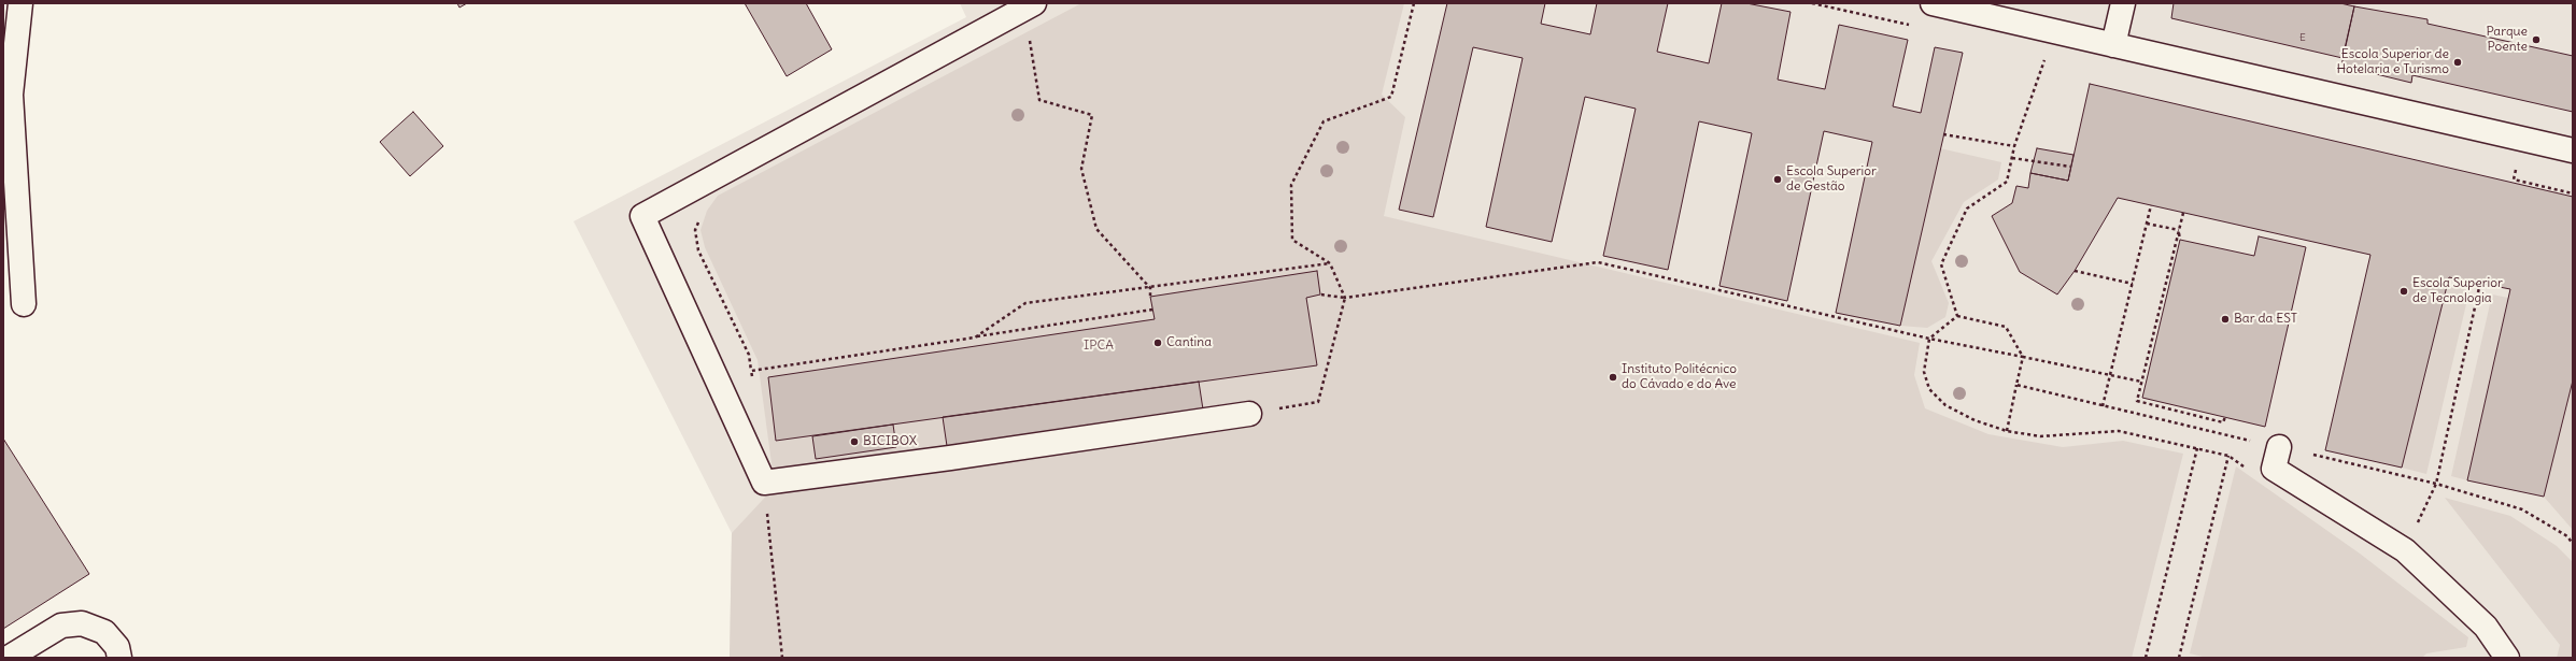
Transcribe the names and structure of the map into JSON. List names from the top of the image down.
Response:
{
  "parks": ["IPCA"],
  "places": [
    "Parque Poente",
    "Escola Superior de Hotelaria e Turismo",
    "Escola Superior de Gestão",
    "Escola Superior de Tecnologia",
    "Bar da EST",
    "Cantina",
    "Instituto Politécnico do Cávado e do Ave",
    "BICIBOX"
  ],
  "house_numbers": ["E"]
}
